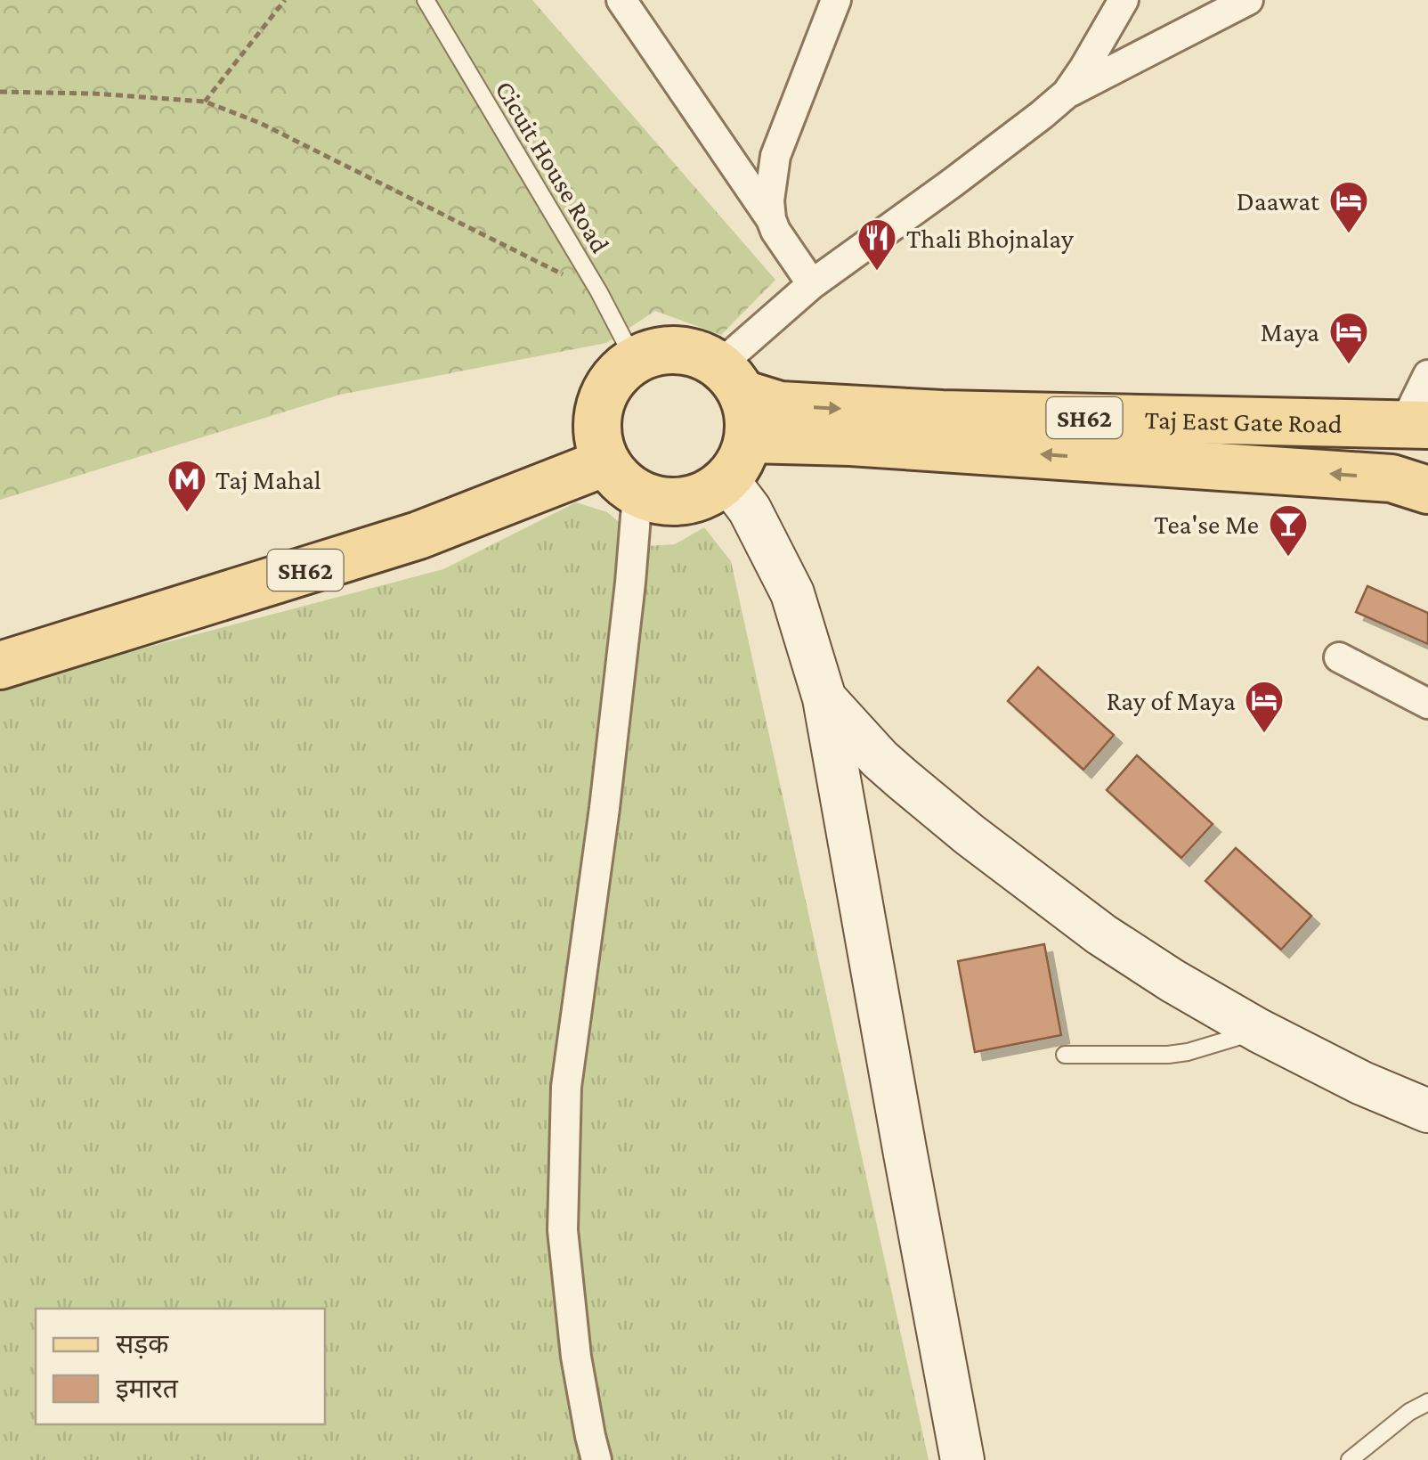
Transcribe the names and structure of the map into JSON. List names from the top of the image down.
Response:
{
  "streets": {
    "main road": ["SH62", "Taj East Gate Road"],
    "lane": ["Cicuit House Road"]
  },
  "crossings": [
    ["Cicuit House Road", "SH62"],
    ["Cicuit House Road", "Taj East Gate Road"],
    ["SH62", "Taj East Gate Road"]
  ],
  "places": {
    "hotel": ["Daawat", "Maya", "Ray of Maya"],
    "restaurant": ["Thali Bhojnalay"],
    "metro station": ["Taj Mahal"],
    "bar": ["Tea'se Me"]
  },
  "legend": ["सड़क", "इमारत"]
}
